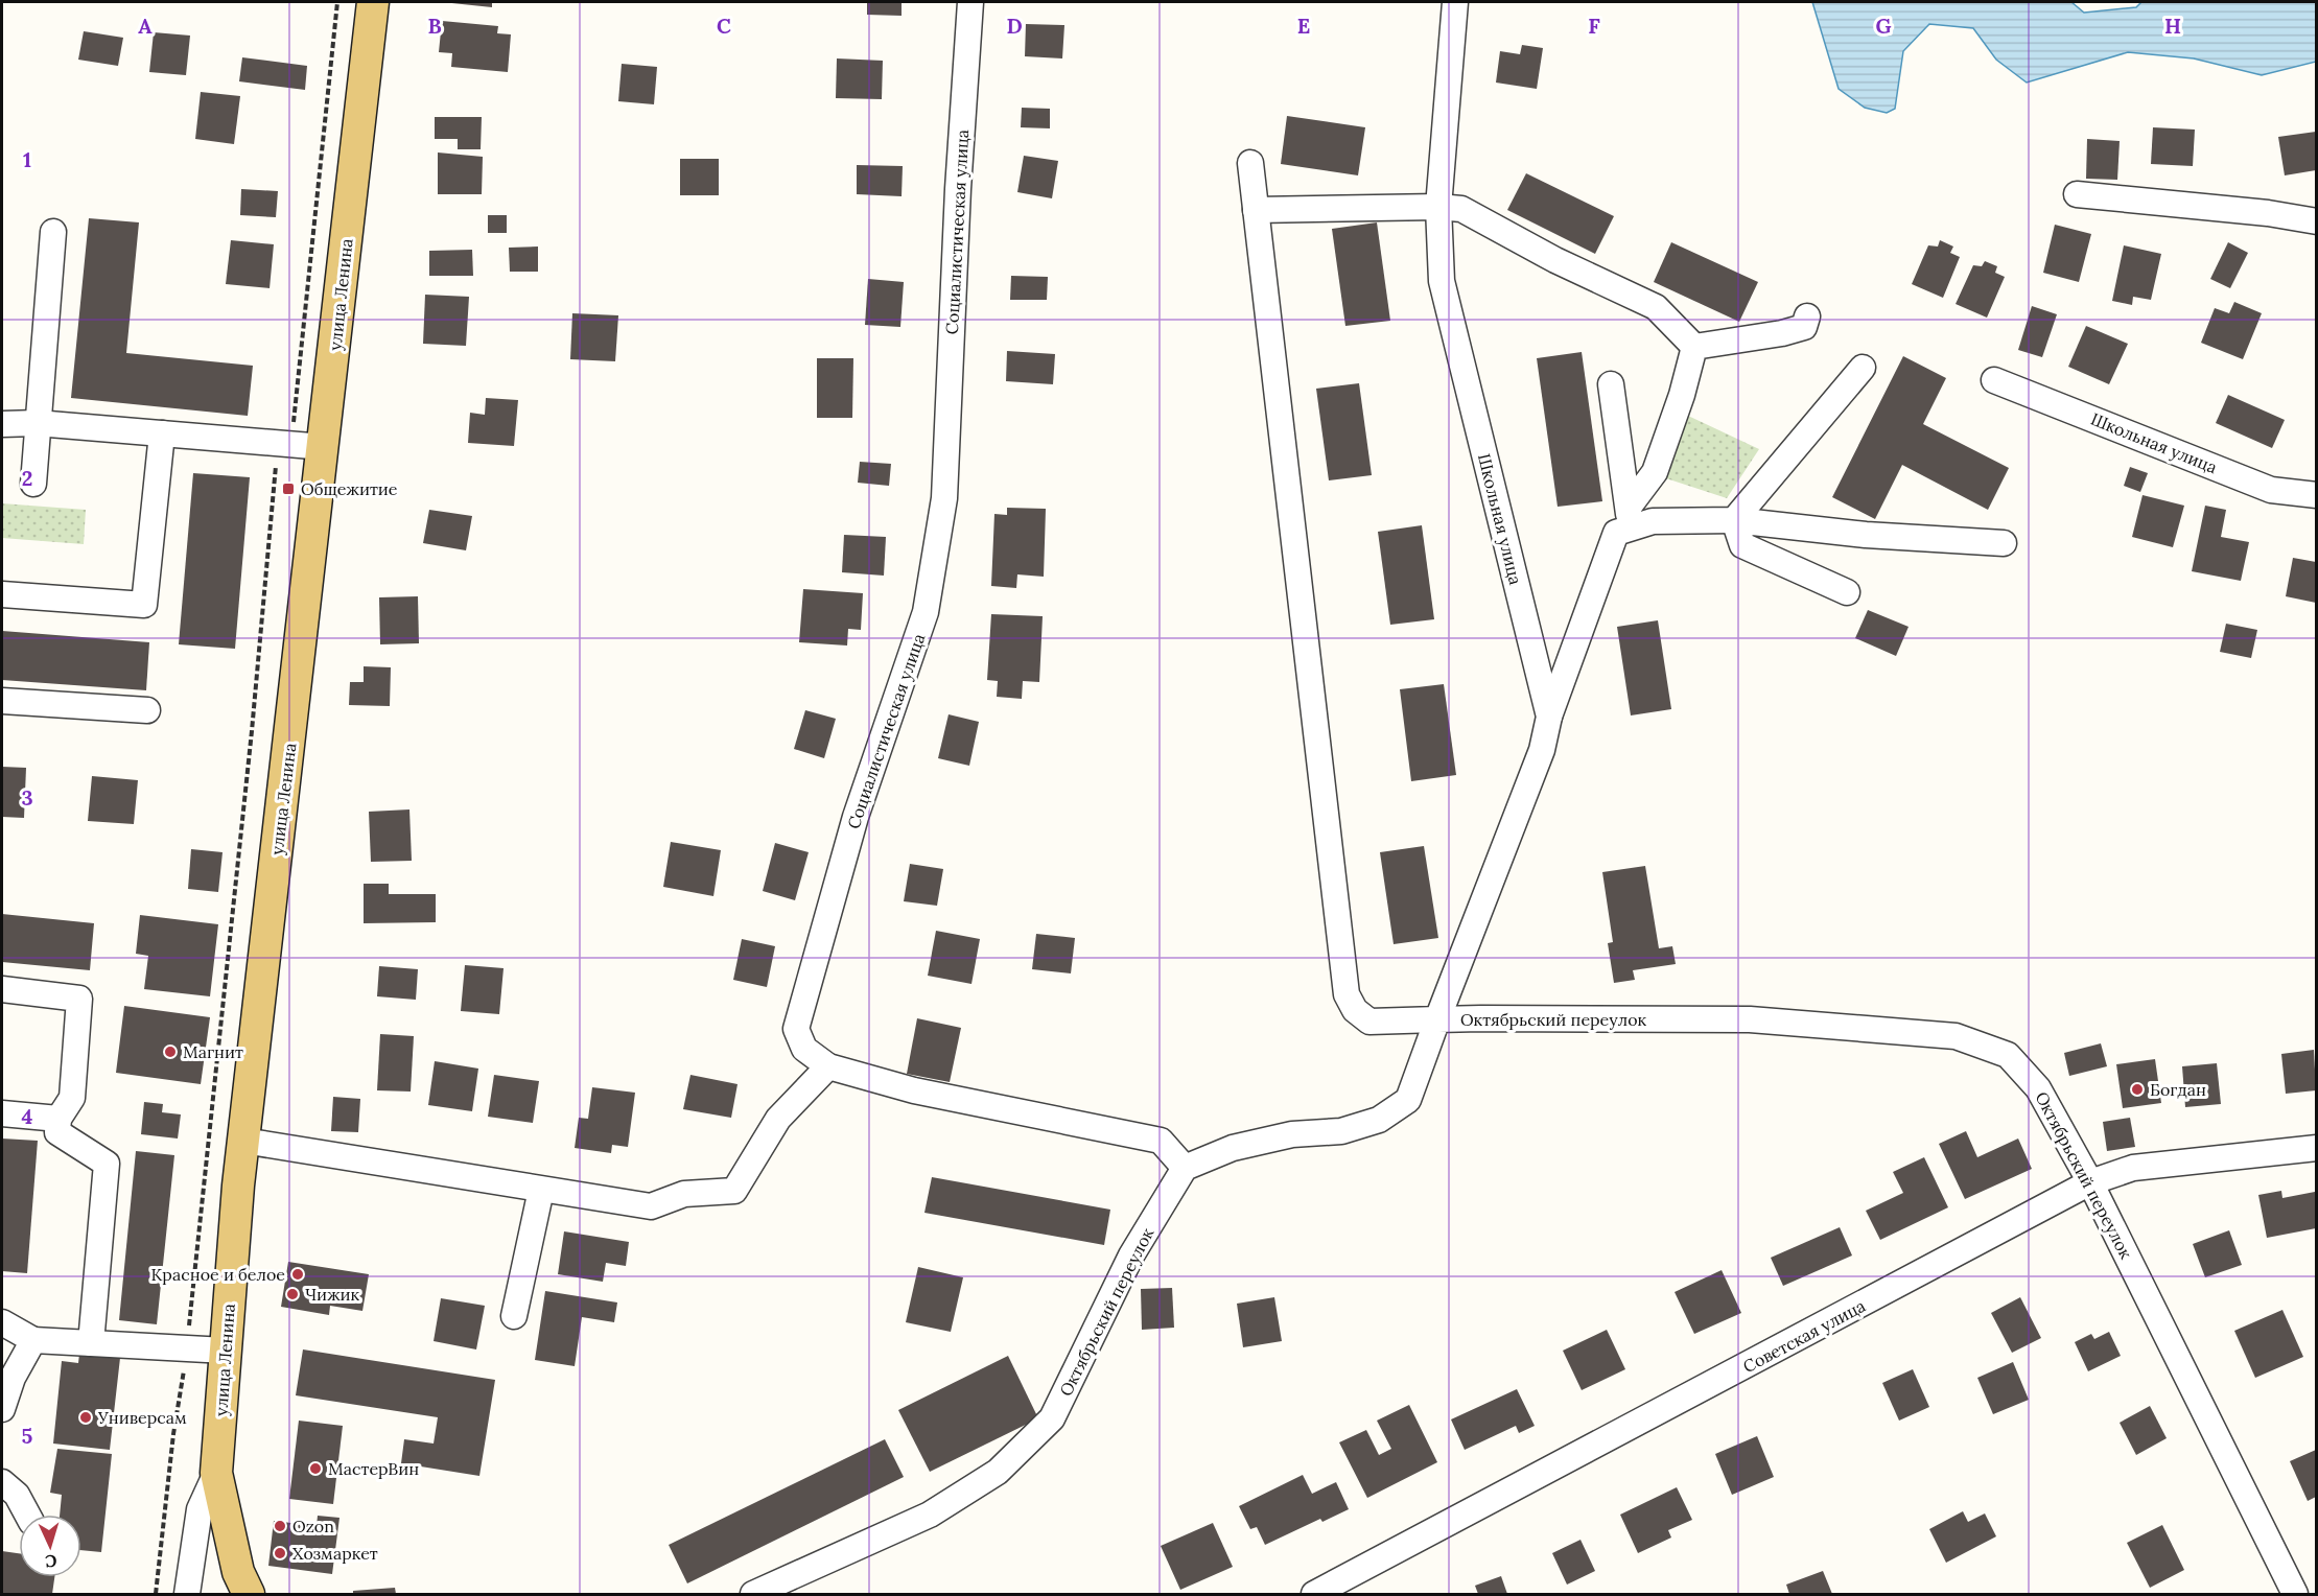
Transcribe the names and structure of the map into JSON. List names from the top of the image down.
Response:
{
  "streets": {
    "main road": ["улица Ленина"],
    "street": [
      "Социалистическая улица",
      "Школьная улица",
      "Октябрьский переулок",
      "Советская улица"
    ]
  },
  "crossings": [
    ["Социалистическая улица", "Октябрьский переулок"],
    ["Школьная улица", "Октябрьский переулок"],
    ["Октябрьский переулок", "Советская улица"]
  ],
  "places": {
    "transit": ["Общежитие"],
    "other": [
      "Магнит",
      "Богдан",
      "Красное и белое",
      "Чижик",
      "Универсам",
      "МастерВин",
      "Ozon",
      "Хозмаркет"
    ]
  },
  "north": "bottom",
  "grid": {
    "columns": [
      "A",
      "B",
      "C",
      "D",
      "E",
      "F",
      "G",
      "H"
    ],
    "rows": [
      "1",
      "2",
      "3",
      "4",
      "5"
    ]
  }
}
